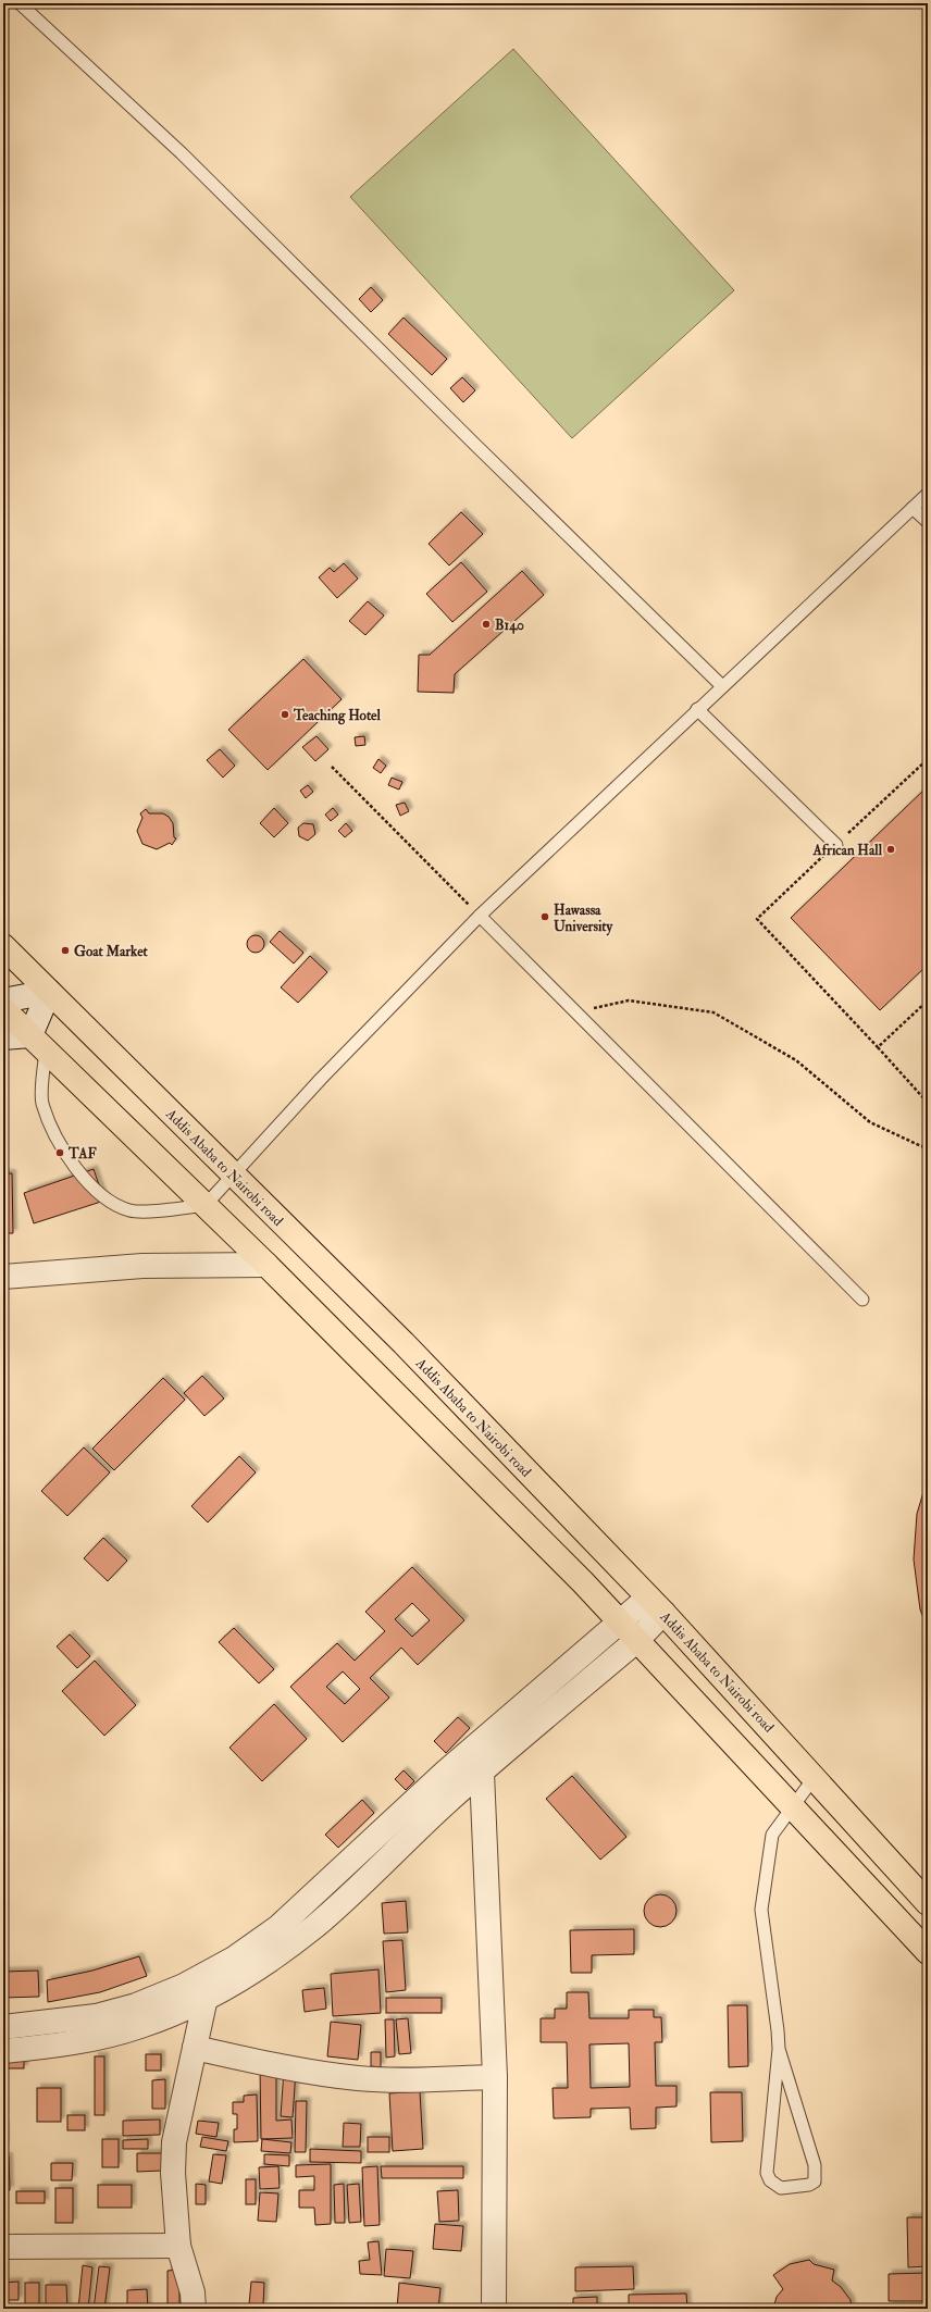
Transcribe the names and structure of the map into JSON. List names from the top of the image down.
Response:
{
  "streets": {
    "highway": ["Addis Ababa to Nairobi road"]
  },
  "places": [
    "B140",
    "Teaching Hotel",
    "African Hall",
    "Hawassa University",
    "Goat Market",
    "TAF"
  ]
}
